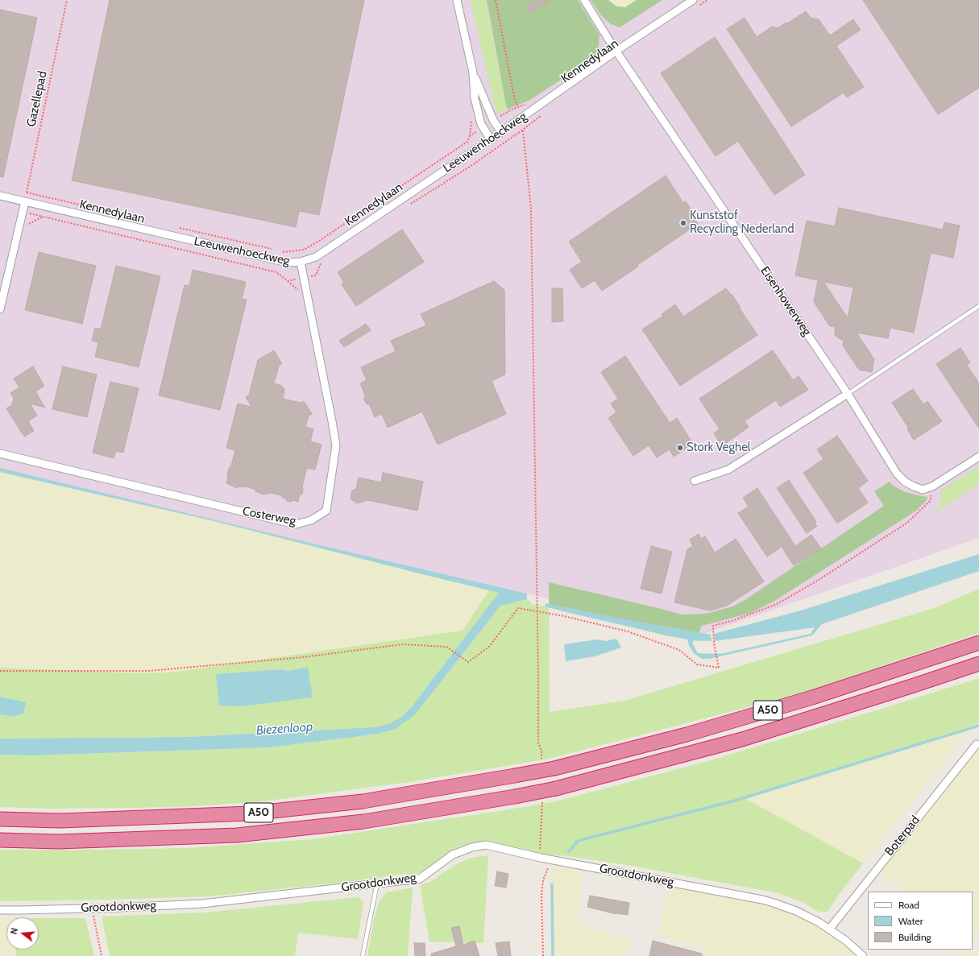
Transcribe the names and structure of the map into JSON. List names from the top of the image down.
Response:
{
  "streets": {
    "highway": ["A50"],
    "street": [
      "Kennedylaan",
      "Leeuwenhoeckweg",
      "Eisenhowerweg",
      "Costerweg",
      "Boterpad",
      "Grootdonkweg"
    ],
    "path": ["Gazellepad"]
  },
  "crossings": [
    ["Kennedylaan", "Gazellepad"],
    ["Kennedylaan", "Leeuwenhoeckweg"],
    ["Kennedylaan", "Eisenhowerweg"],
    ["Gazellepad", "Leeuwenhoeckweg"],
    ["Leeuwenhoeckweg", "Eisenhowerweg"],
    ["Leeuwenhoeckweg", "Costerweg"],
    ["Boterpad", "Grootdonkweg"]
  ],
  "water": ["Biezenloop"],
  "places": ["Kunststof Recycling Nederland", "Stork Veghel"],
  "legend": ["Road", "Water", "Building"],
  "north": "left"
}
